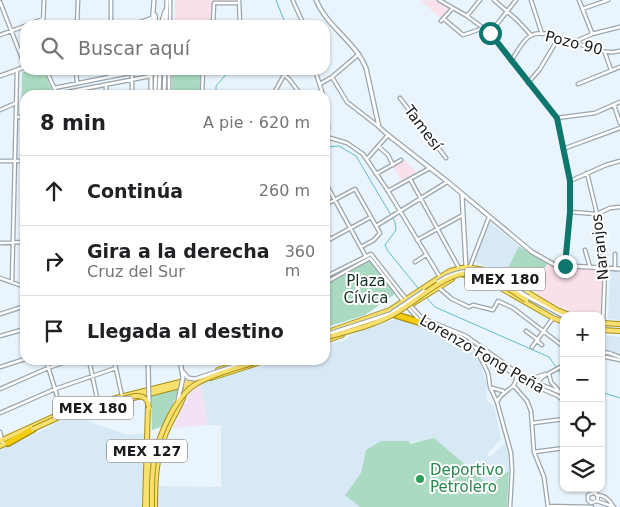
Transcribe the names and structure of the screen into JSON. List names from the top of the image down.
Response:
{
  "streets": {
    "main road": ["MEX 180", "MEX 127"],
    "street": [
      "Pozo 90",
      "Tamesí",
      "Naranjos",
      "Lorenzo Fong Peña"
    ]
  },
  "crossings": [
    ["MEX 180", "Lorenzo Fong Peña"],
    ["MEX 180", "MEX 127"]
  ],
  "parks": ["Plaza Cívica"],
  "places": ["Deportivo Petrolero"],
  "page": {
    "search": "Buscar aquí",
    "heading": ["8 min", "A pie · 620 m"],
    "list": [
      ["Continúa", "260 m"],
      ["Gira a la derecha", "Cruz del Sur", "360 m"],
      "Llegada al destino"
    ],
    "map_buttons": ["+", "−"]
  }
}
